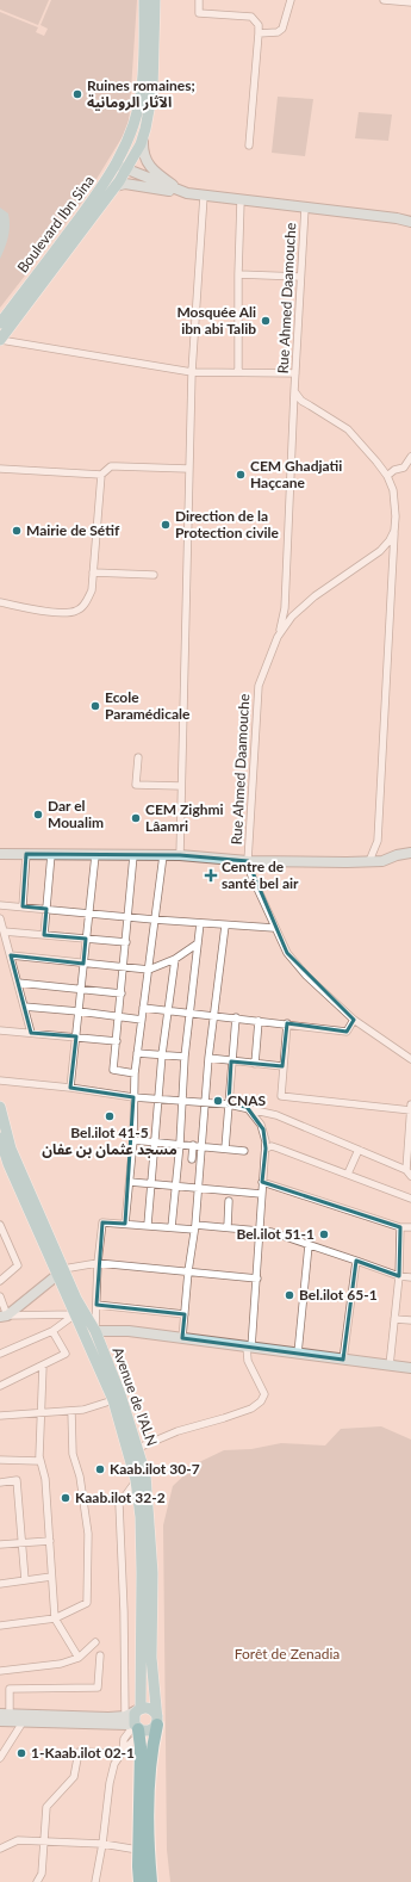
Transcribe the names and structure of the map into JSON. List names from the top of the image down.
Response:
{
  "streets": {
    "main road": ["Boulevard Ibn Sina", "Avenue de l'ALN"],
    "street": ["Rue Ahmed Daamouche"]
  },
  "parks": ["Forêt de Zenadia"],
  "places": {
    "other": [
      "Ruines romaines; الآثار الرومانية",
      "Mosquée Ali ibn abi Talib",
      "CEM Ghadjatii Haçcane",
      "Direction de la Protection civile",
      "Mairie de Sétif",
      "Ecole Paramédicale",
      "Dar el Moualim",
      "CEM Zighmi Lâamri",
      "CNAS",
      "Bel.ilot 41-5 مسجد عثمان بن عفان",
      "Bel.ilot 51-1",
      "Bel.ilot 65-1",
      "Kaab.ilot 30-7",
      "Kaab.ilot 32-2",
      "1-Kaab.ilot 02-1"
    ],
    "health": ["Centre de santé bel air"]
  }
}
